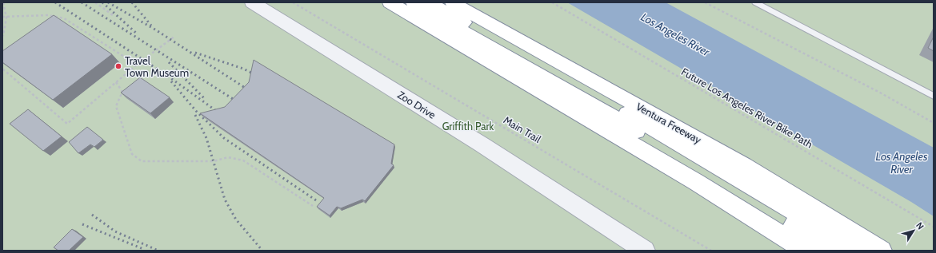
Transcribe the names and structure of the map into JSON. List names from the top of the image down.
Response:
{
  "streets": {
    "highway": ["Ventura Freeway"],
    "street": ["Zoo Drive"],
    "path": ["Future Los Angeles River Bike Path", "Main Trail"]
  },
  "water": ["Los Angeles River"],
  "parks": ["Griffith Park"],
  "places": ["Travel Town Museum"],
  "north": "top right"
}
